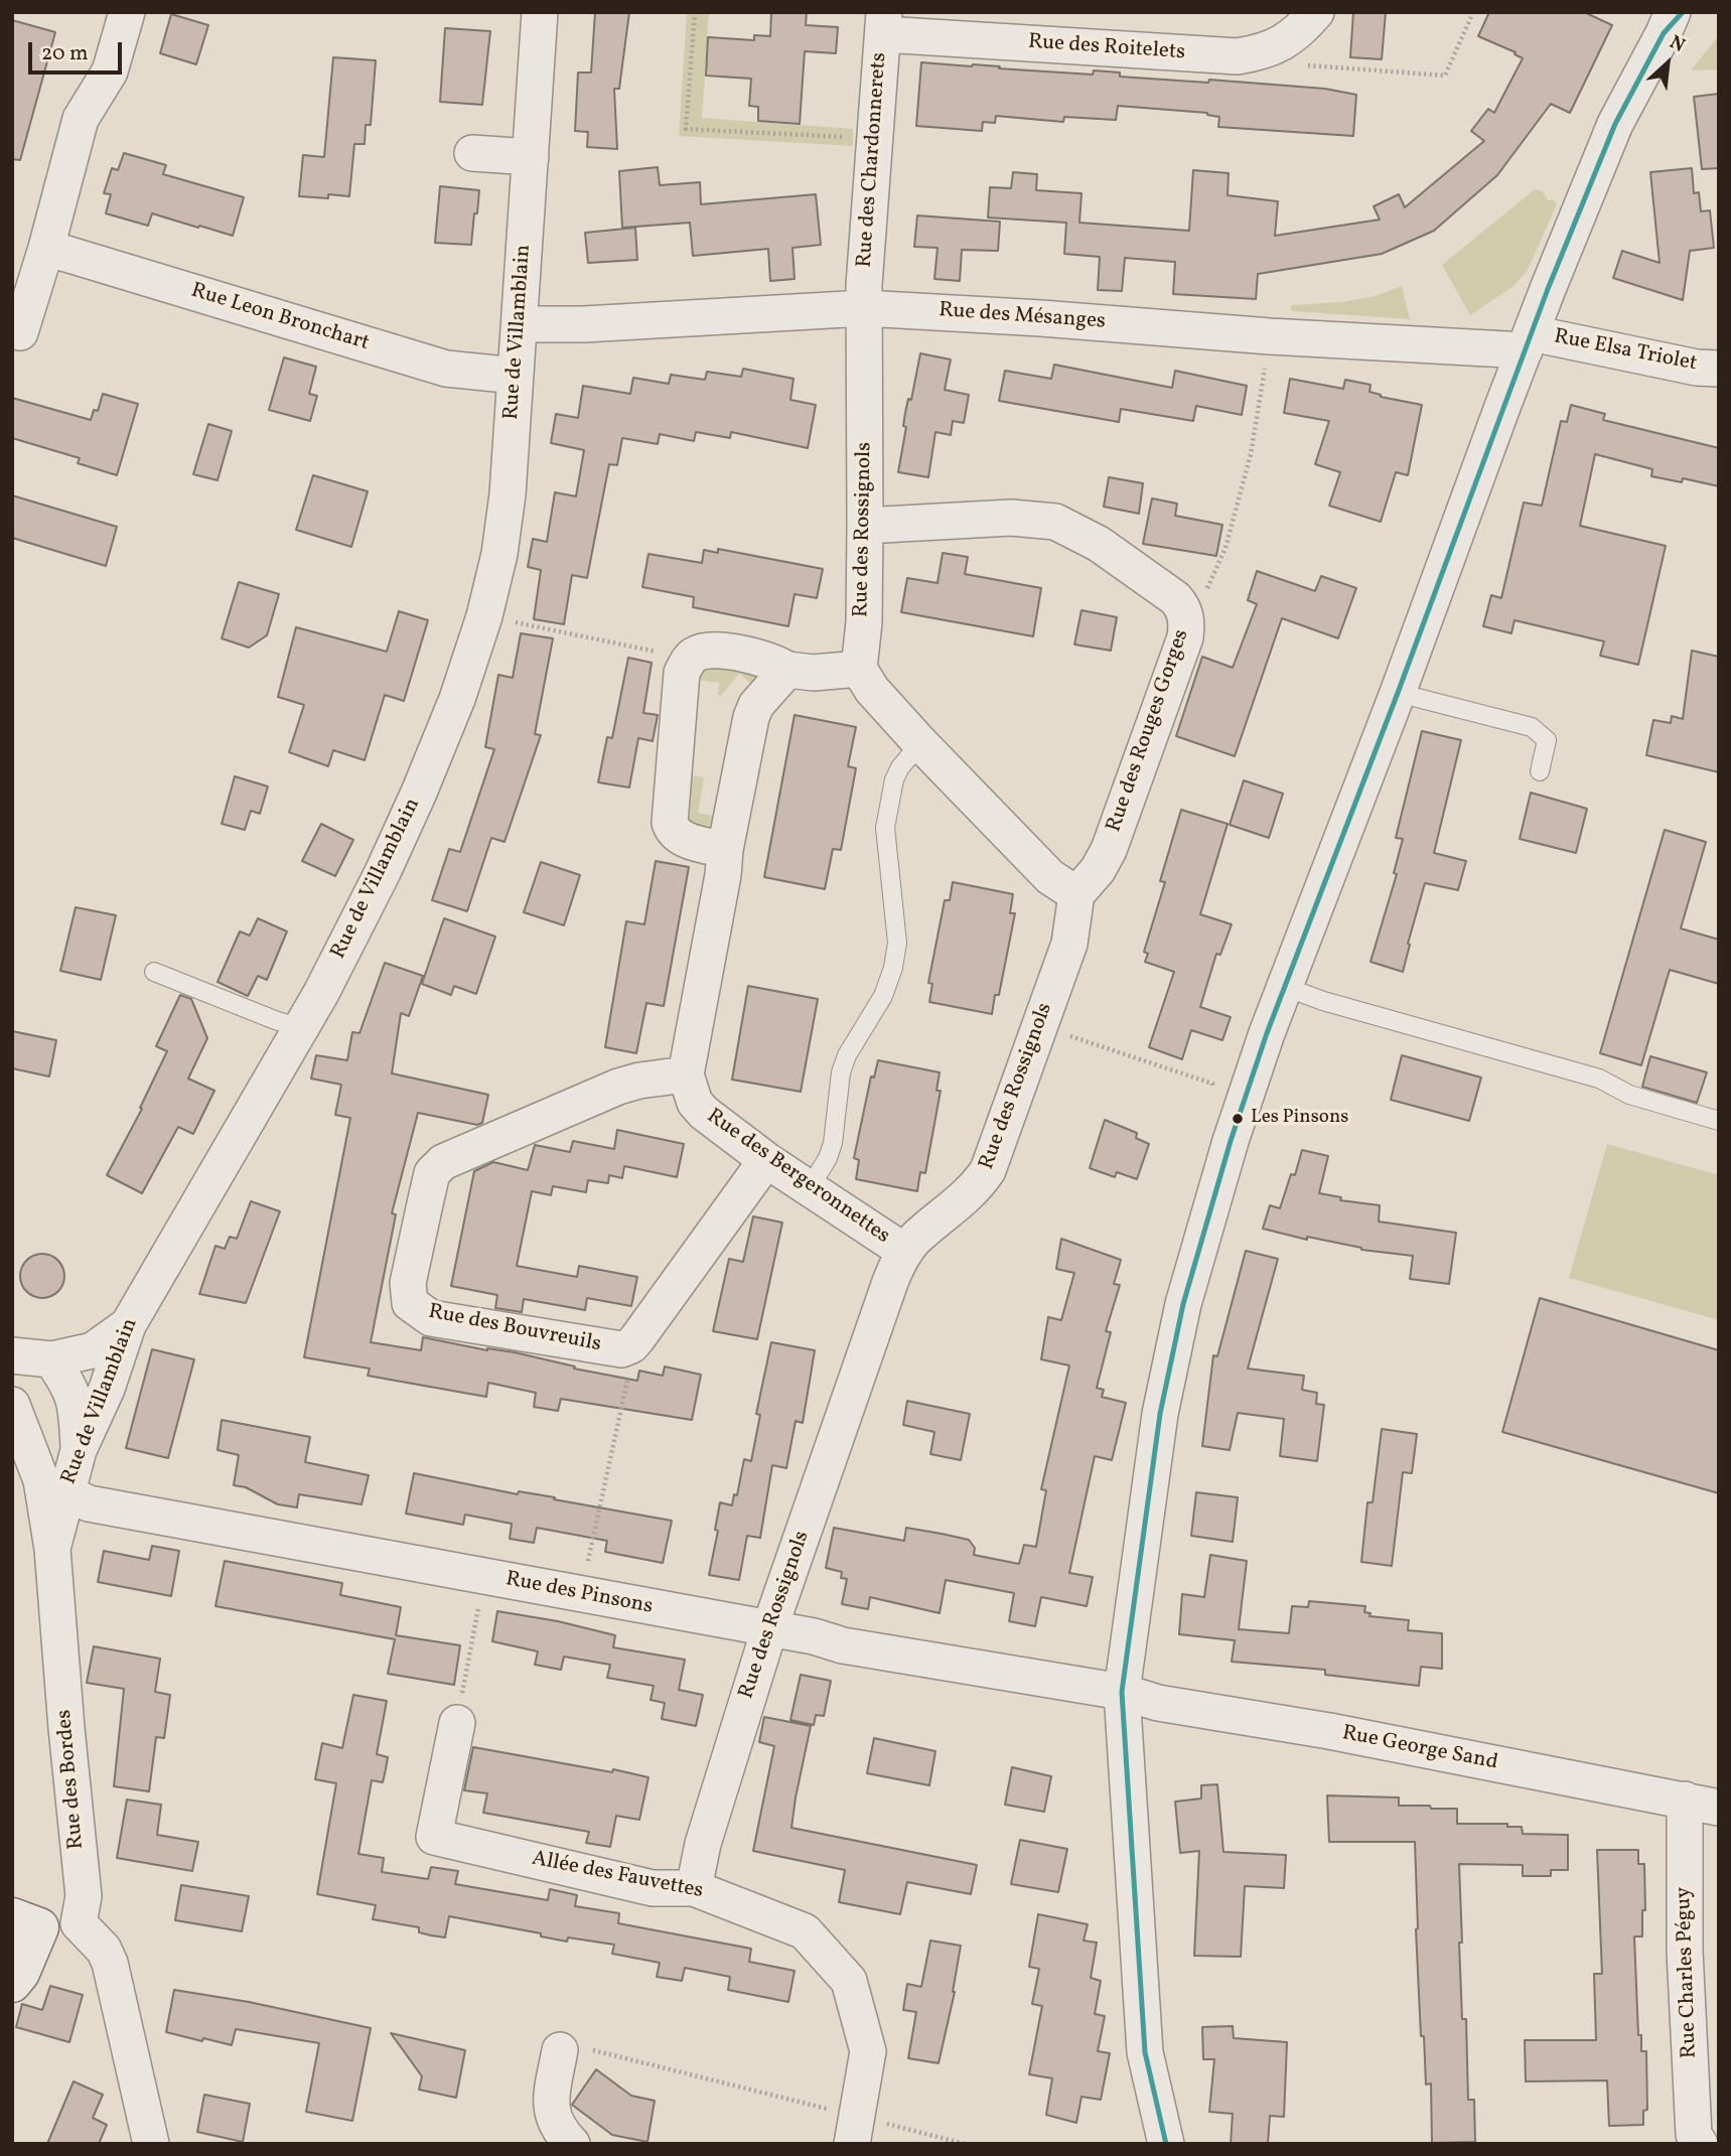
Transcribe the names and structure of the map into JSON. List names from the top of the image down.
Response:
{
  "streets": {
    "street": [
      "Rue des Roitelets",
      "Rue des Chardonnerets",
      "Rue des Mésanges",
      "Rue Leon Bronchart",
      "Rue de Villamblain",
      "Rue Elsa Triolet",
      "Rue des Rossignols",
      "Rue des Rouges Gorges",
      "Rue des Bergeronnettes",
      "Rue des Bouvreuils",
      "Rue des Pinsons",
      "Rue George Sand",
      "Rue des Bordes",
      "Allée des Fauvettes",
      "Rue Charles Péguy"
    ]
  },
  "crossings": [
    ["Rue des Roitelets", "Rue des Chardonnerets"],
    ["Rue des Chardonnerets", "Rue des Mésanges"],
    ["Rue des Chardonnerets", "Rue des Rossignols"],
    ["Rue des Mésanges", "Rue de Villamblain"],
    ["Rue des Mésanges", "Rue Elsa Triolet"],
    ["Rue des Mésanges", "Rue des Rossignols"],
    ["Rue Leon Bronchart", "Rue de Villamblain"],
    ["Rue de Villamblain", "Rue des Pinsons"],
    ["Rue de Villamblain", "Rue des Bordes"],
    ["Rue des Rossignols", "Rue des Rouges Gorges"],
    ["Rue des Rossignols", "Rue des Bergeronnettes"],
    ["Rue des Rossignols", "Rue des Pinsons"],
    ["Rue des Rossignols", "Allée des Fauvettes"],
    ["Rue des Bergeronnettes", "Rue des Bouvreuils"],
    ["Rue des Pinsons", "Rue George Sand"],
    ["Rue George Sand", "Rue Charles Péguy"]
  ],
  "places": ["Les Pinsons"],
  "scale_bar": "20 m",
  "north": "top right"
}
